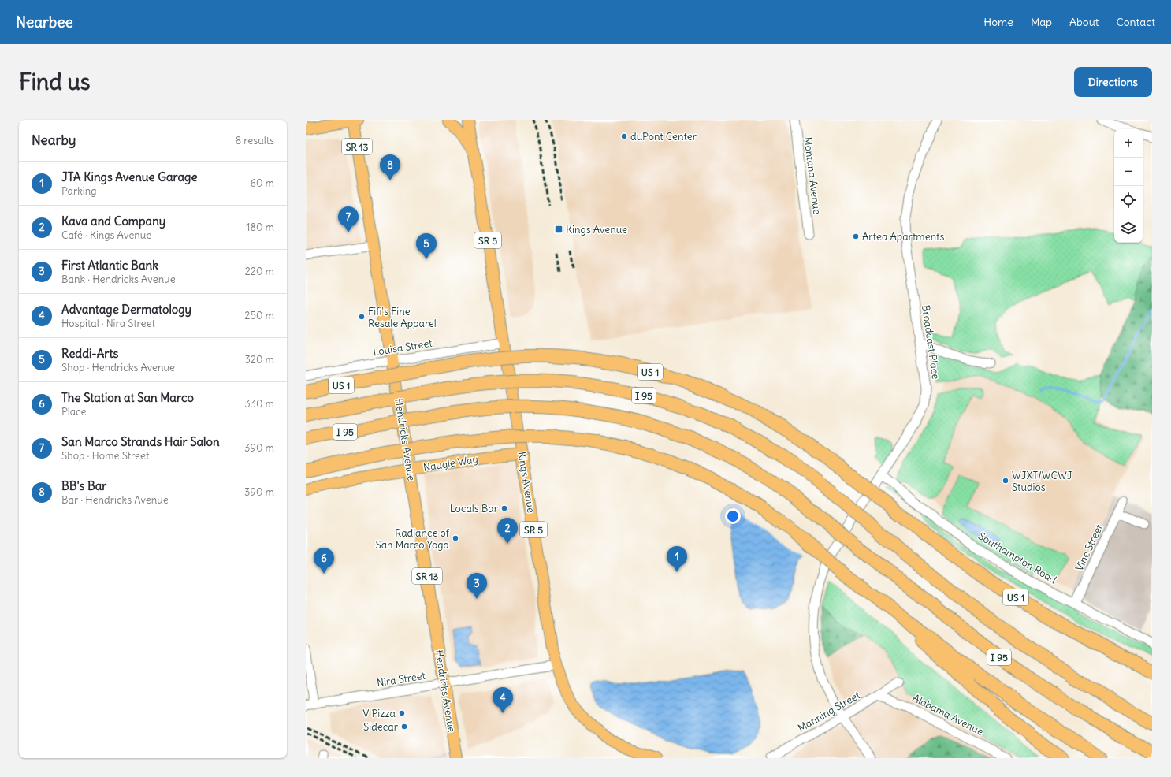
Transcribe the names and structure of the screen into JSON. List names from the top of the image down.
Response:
{
  "streets": {
    "highway": ["US 1", "I 95"],
    "main road": [
      "SR 13",
      "SR 5",
      "Hendricks Avenue",
      "Naugle Way",
      "Kings Avenue"
    ],
    "street": [
      "Montana Avenue",
      "Broadcast Place",
      "Louisa Street",
      "Vine Street",
      "Southampton Road",
      "Nira Street",
      "Manning Street",
      "Alabama Avenue"
    ]
  },
  "crossings": [
    ["SR 5", "Kings Avenue"],
    ["Broadcast Place", "Southampton Road"],
    ["Broadcast Place", "Manning Street"],
    ["Louisa Street", "Hendricks Avenue"],
    ["Louisa Street", "Kings Avenue"],
    ["Hendricks Avenue", "Naugle Way"],
    ["Hendricks Avenue", "Nira Street"],
    ["Naugle Way", "Kings Avenue"],
    ["Kings Avenue", "Nira Street"],
    ["Vine Street", "Southampton Road"],
    ["Manning Street", "Alabama Avenue"]
  ],
  "places": {
    "other": [
      "duPont Center",
      "Artea Apartments",
      "Fifi's Fine Resale Apparel",
      "WJXT/WCWJ Studios",
      "Locals Bar",
      "Radiance of San Marco Yoga",
      "V Pizza",
      "Sidecar"
    ],
    "transit": ["Kings Avenue"]
  },
  "page": {
    "header": "Nearbee",
    "nav": [
      "Home",
      "Map",
      "About",
      "Contact"
    ],
    "buttons": "Directions",
    "title": "Find us",
    "heading": ["Nearby", "8 results"],
    "map_buttons": ["+", "−"],
    "pins": [
      "8",
      "7",
      "5",
      "2",
      "1",
      "6",
      "3",
      "4"
    ],
    "list": [
      {
        "mark": "1",
        "name": "JTA Kings Avenue Garage",
        "note": "Parking",
        "value": "60 m"
      },
      {
        "mark": "2",
        "name": "Kava and Company",
        "note": "Café · Kings Avenue",
        "value": "180 m"
      },
      {
        "mark": "3",
        "name": "First Atlantic Bank",
        "note": "Bank · Hendricks Avenue",
        "value": "220 m"
      },
      {
        "mark": "4",
        "name": "Advantage Dermatology",
        "note": "Hospital · Nira Street",
        "value": "250 m"
      },
      {
        "mark": "5",
        "name": "Reddi-Arts",
        "note": "Shop · Hendricks Avenue",
        "value": "320 m"
      },
      {
        "mark": "6",
        "name": "The Station at San Marco",
        "note": "Place",
        "value": "330 m"
      },
      {
        "mark": "7",
        "name": "San Marco Strands Hair Salon",
        "note": "Shop · Home Street",
        "value": "390 m"
      },
      {
        "mark": "8",
        "name": "BB's Bar",
        "note": "Bar · Hendricks Avenue",
        "value": "390 m"
      }
    ]
  }
}
